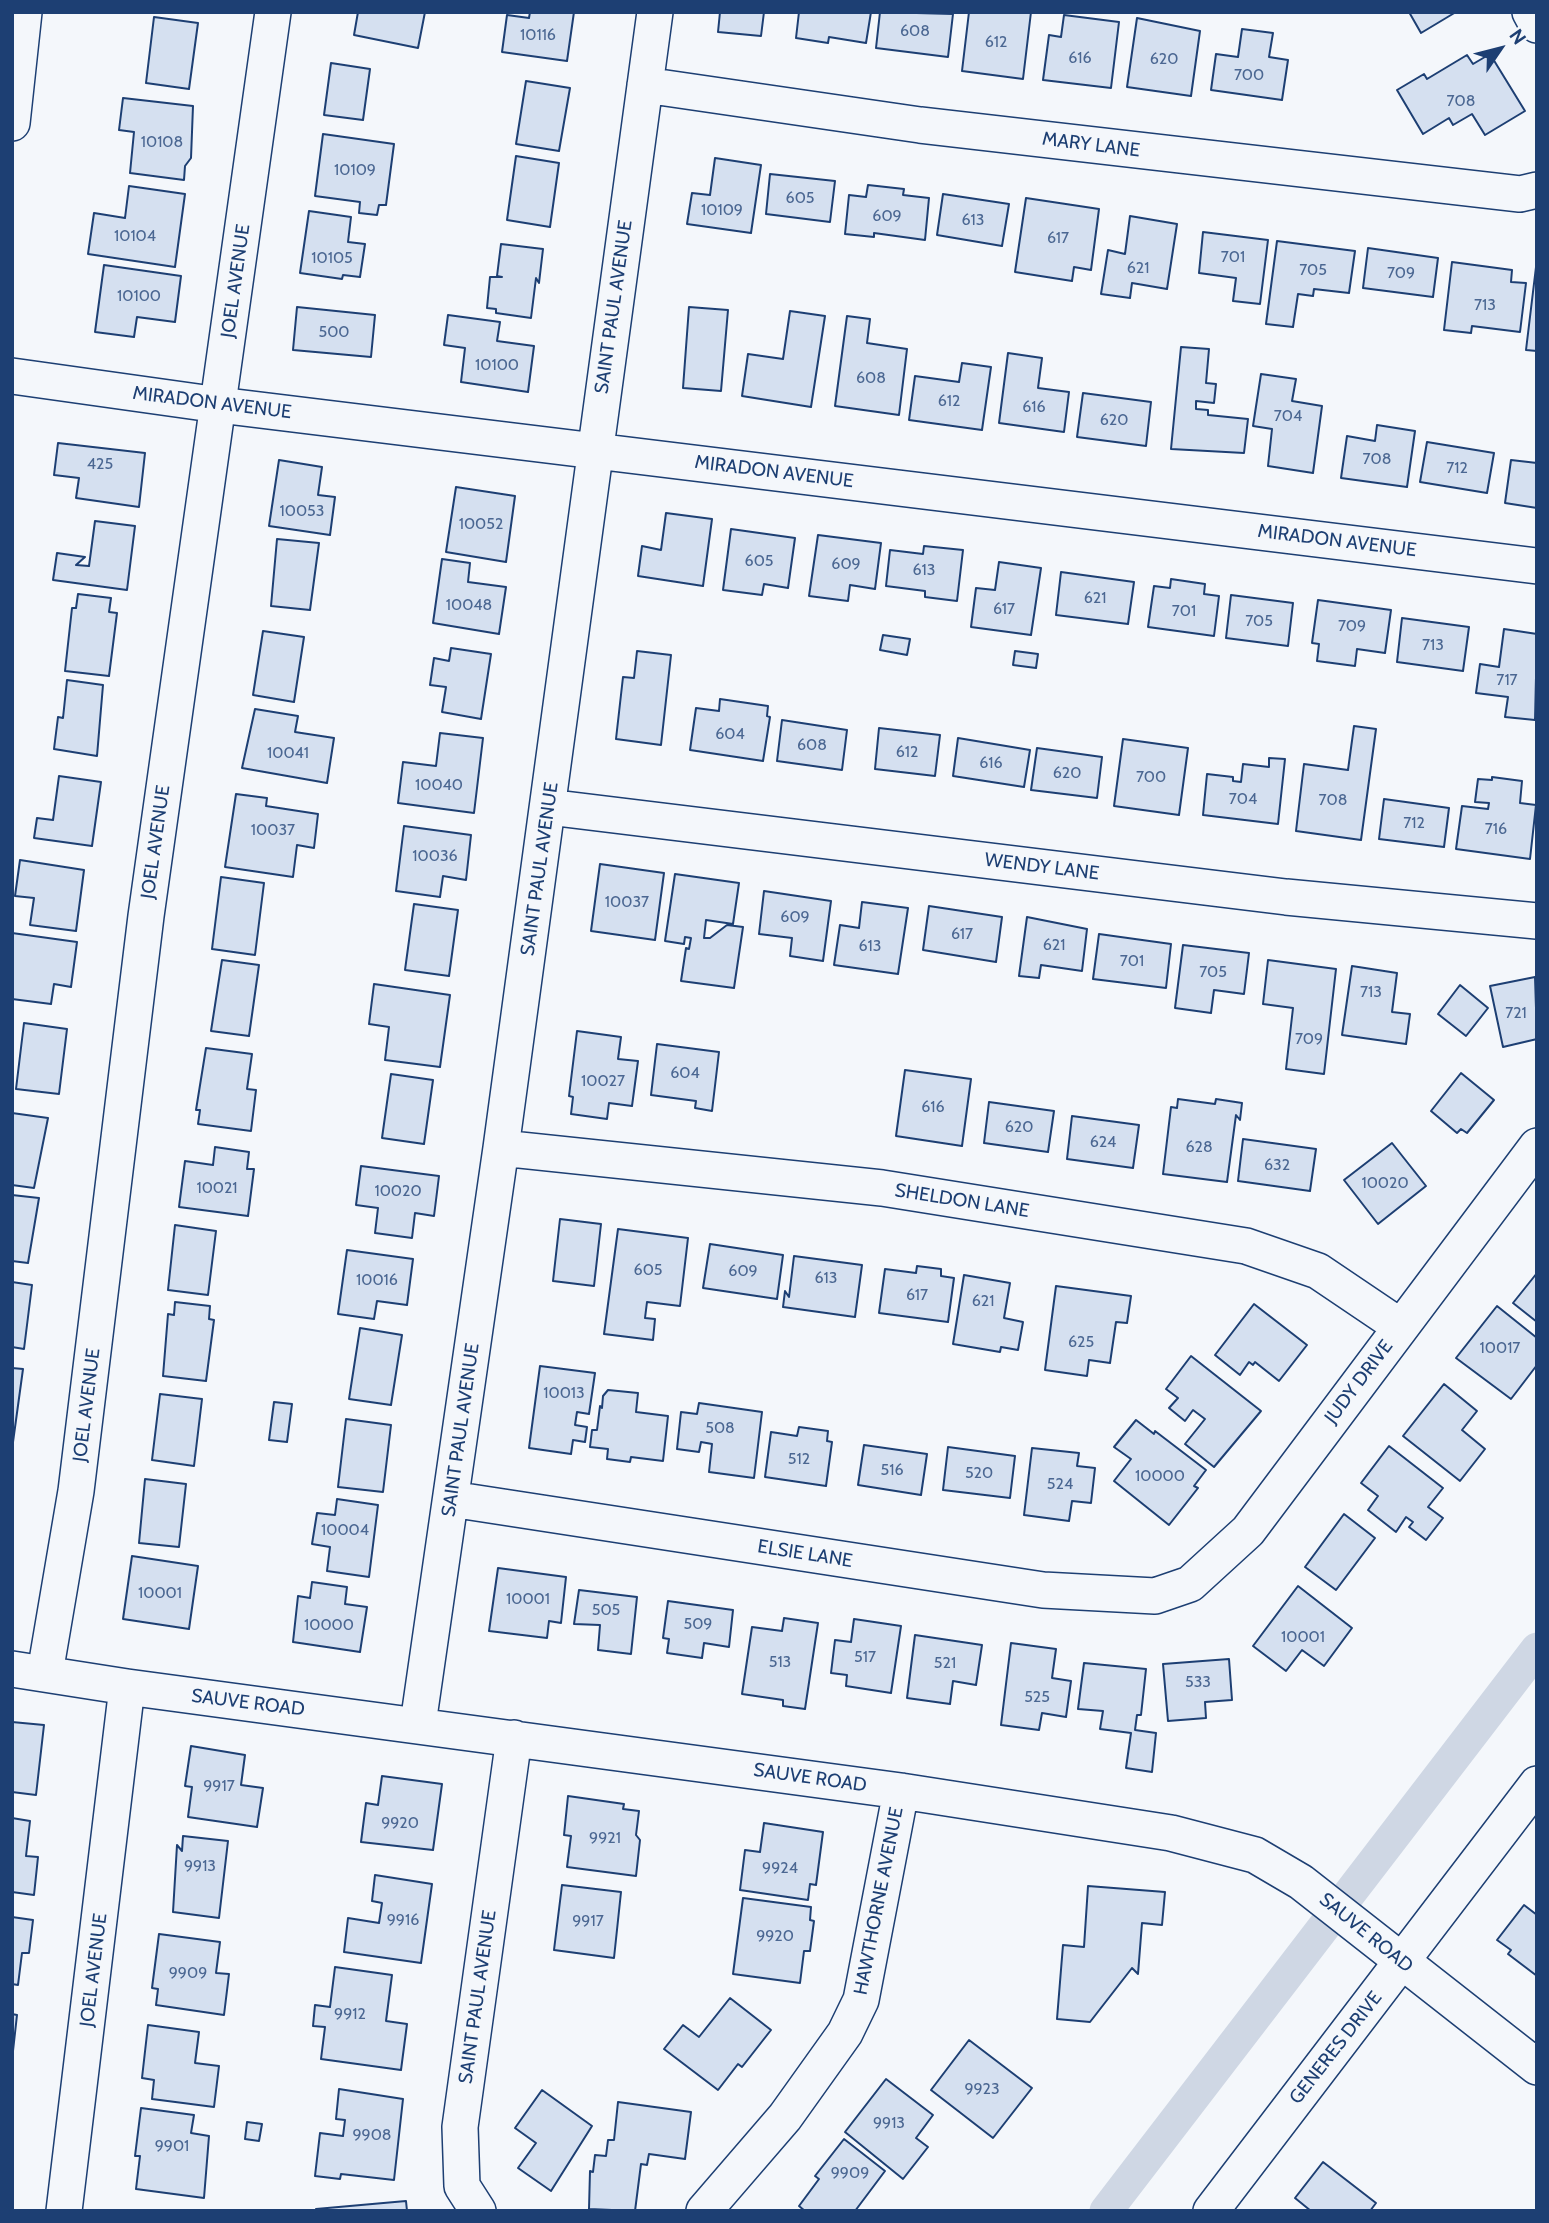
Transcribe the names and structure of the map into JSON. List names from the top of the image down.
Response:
{
  "streets": {
    "street": [
      "MARY LANE",
      "JOEL AVENUE",
      "SAINT PAUL AVENUE",
      "MIRADON AVENUE",
      "WENDY LANE",
      "SHELDON LANE",
      "JUDY DRIVE",
      "ELSIE LANE",
      "SAUVE ROAD",
      "HAWTHORNE AVENUE",
      "GENERES DRIVE"
    ]
  },
  "crossings": [
    ["MARY LANE", "SAINT PAUL AVENUE"],
    ["JOEL AVENUE", "MIRADON AVENUE"],
    ["JOEL AVENUE", "SAUVE ROAD"],
    ["SAINT PAUL AVENUE", "MIRADON AVENUE"],
    ["SAINT PAUL AVENUE", "WENDY LANE"],
    ["SAINT PAUL AVENUE", "SHELDON LANE"],
    ["SAINT PAUL AVENUE", "ELSIE LANE"],
    ["SAINT PAUL AVENUE", "SAUVE ROAD"],
    ["SHELDON LANE", "JUDY DRIVE"],
    ["JUDY DRIVE", "ELSIE LANE"],
    ["SAUVE ROAD", "HAWTHORNE AVENUE"],
    ["SAUVE ROAD", "GENERES DRIVE"]
  ],
  "house_numbers": [
    "608",
    "10116",
    "612",
    "616",
    "620",
    "700",
    "708",
    "10108",
    "10109",
    "605",
    "10109",
    "609",
    "613",
    "10104",
    "617",
    "701",
    "10105",
    "621",
    "705",
    "709",
    "10100",
    "713",
    "500",
    "10100",
    "608",
    "612",
    "616",
    "704",
    "620",
    "708",
    "425",
    "712",
    "10053",
    "10052",
    "605",
    "609",
    "613",
    "621",
    "10048",
    "617",
    "701",
    "705",
    "709",
    "713",
    "717",
    "604",
    "608",
    "612",
    "10041",
    "616",
    "620",
    "700",
    "10040",
    "704",
    "708",
    "712",
    "716",
    "10037",
    "10036",
    "10037",
    "609",
    "617",
    "621",
    "613",
    "701",
    "705",
    "713",
    "721",
    "709",
    "604",
    "10027",
    "616",
    "620",
    "624",
    "628",
    "632",
    "10020",
    "10021",
    "10020",
    "605",
    "609",
    "613",
    "10016",
    "617",
    "621",
    "625",
    "10017",
    "10013",
    "508",
    "512",
    "516",
    "520",
    "10000",
    "524",
    "10004",
    "10001",
    "10001",
    "505",
    "509",
    "10000",
    "10001",
    "517",
    "513",
    "521",
    "533",
    "525",
    "9917",
    "9920",
    "9921",
    "9913",
    "9924",
    "9916",
    "9917",
    "9920",
    "9909",
    "9912",
    "9923",
    "9913",
    "9908",
    "9901",
    "9909"
  ],
  "north": "top right"
}
